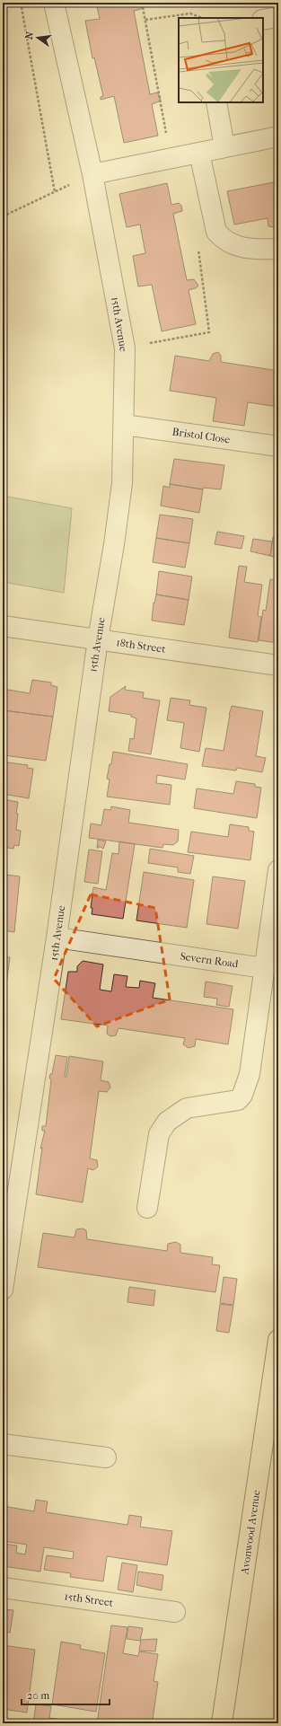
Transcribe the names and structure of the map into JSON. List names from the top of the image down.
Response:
{
  "streets": {
    "main road": ["Avonwood Avenue"],
    "street": [
      "15th Avenue",
      "Bristol Close",
      "18th Street",
      "Severn Road",
      "15th Street"
    ]
  },
  "crossings": [
    ["15th Avenue", "Bristol Close"],
    ["15th Avenue", "18th Street"],
    ["15th Avenue", "Severn Road"]
  ],
  "scale_bar": "20 m",
  "north": "left"
}
